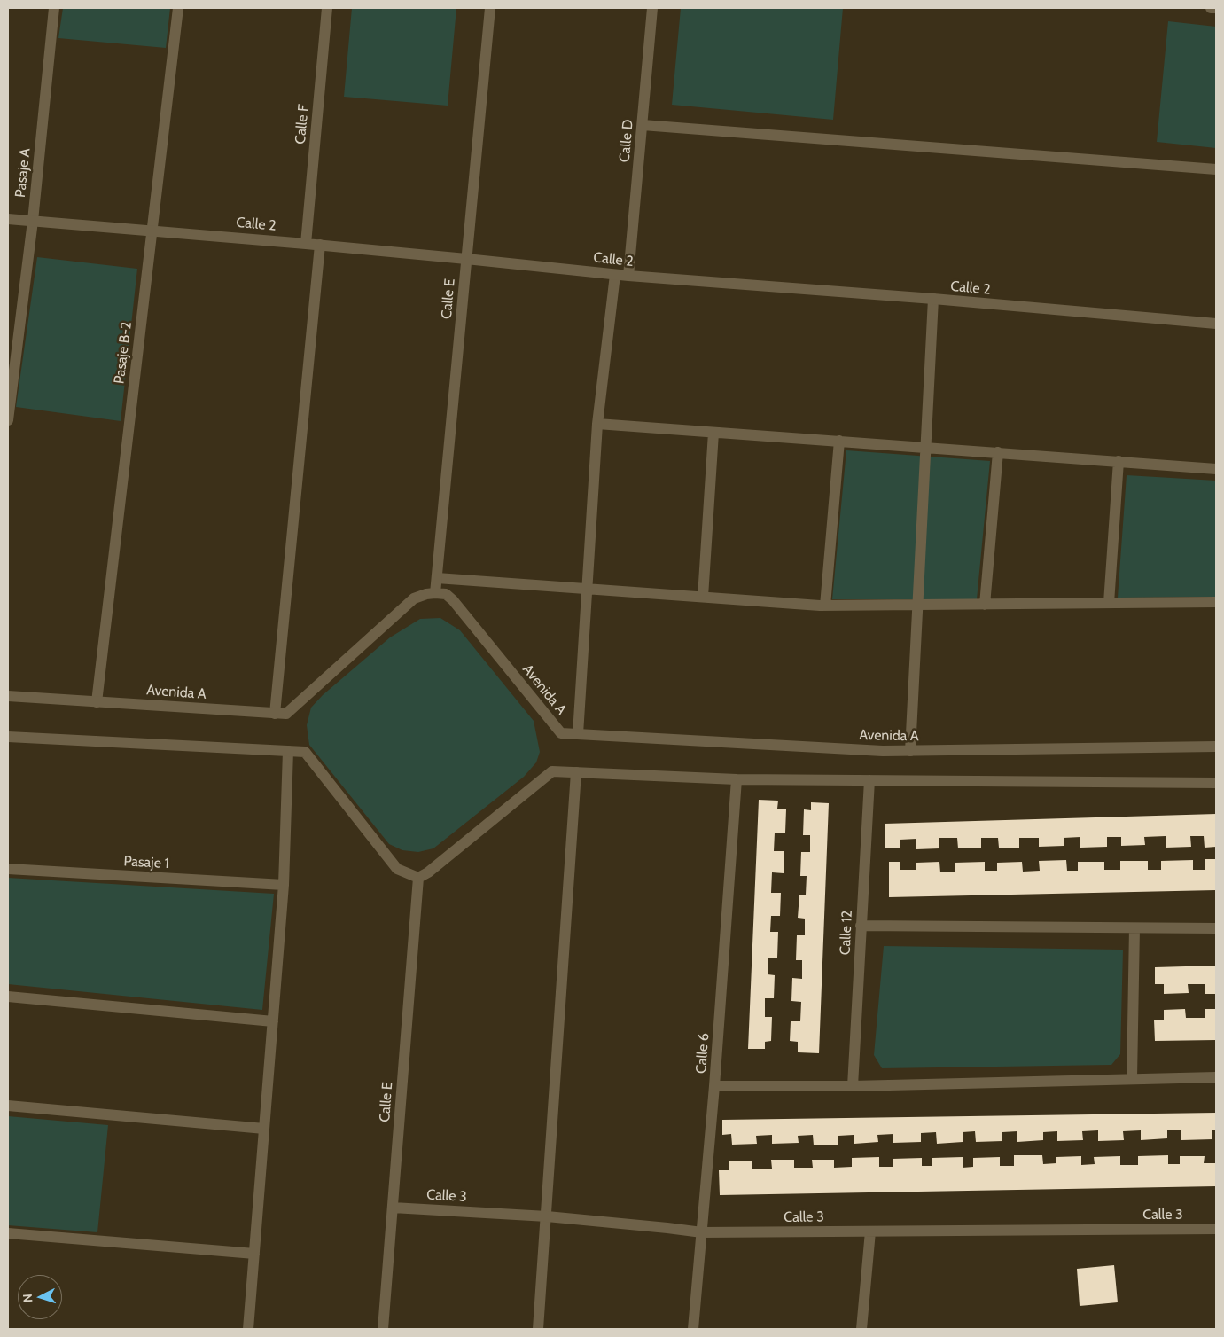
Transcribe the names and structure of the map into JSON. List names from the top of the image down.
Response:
{
  "streets": {
    "street": [
      "Calle F",
      "Calle D",
      "Pasaje A",
      "Calle 2",
      "Calle E",
      "Pasaje B-2",
      "Avenida A",
      "Pasaje 1",
      "Calle 12",
      "Calle 6",
      "Calle 3"
    ]
  },
  "crossings": [
    ["Calle F", "Calle 2"],
    ["Calle D", "Calle 2"],
    ["Pasaje A", "Calle 2"],
    ["Calle 2", "Calle E"],
    ["Calle 2", "Pasaje B-2"],
    ["Calle E", "Avenida A"],
    ["Calle E", "Calle 3"],
    ["Pasaje B-2", "Avenida A"],
    ["Calle 6", "Calle 3"]
  ],
  "north": "left"
}
